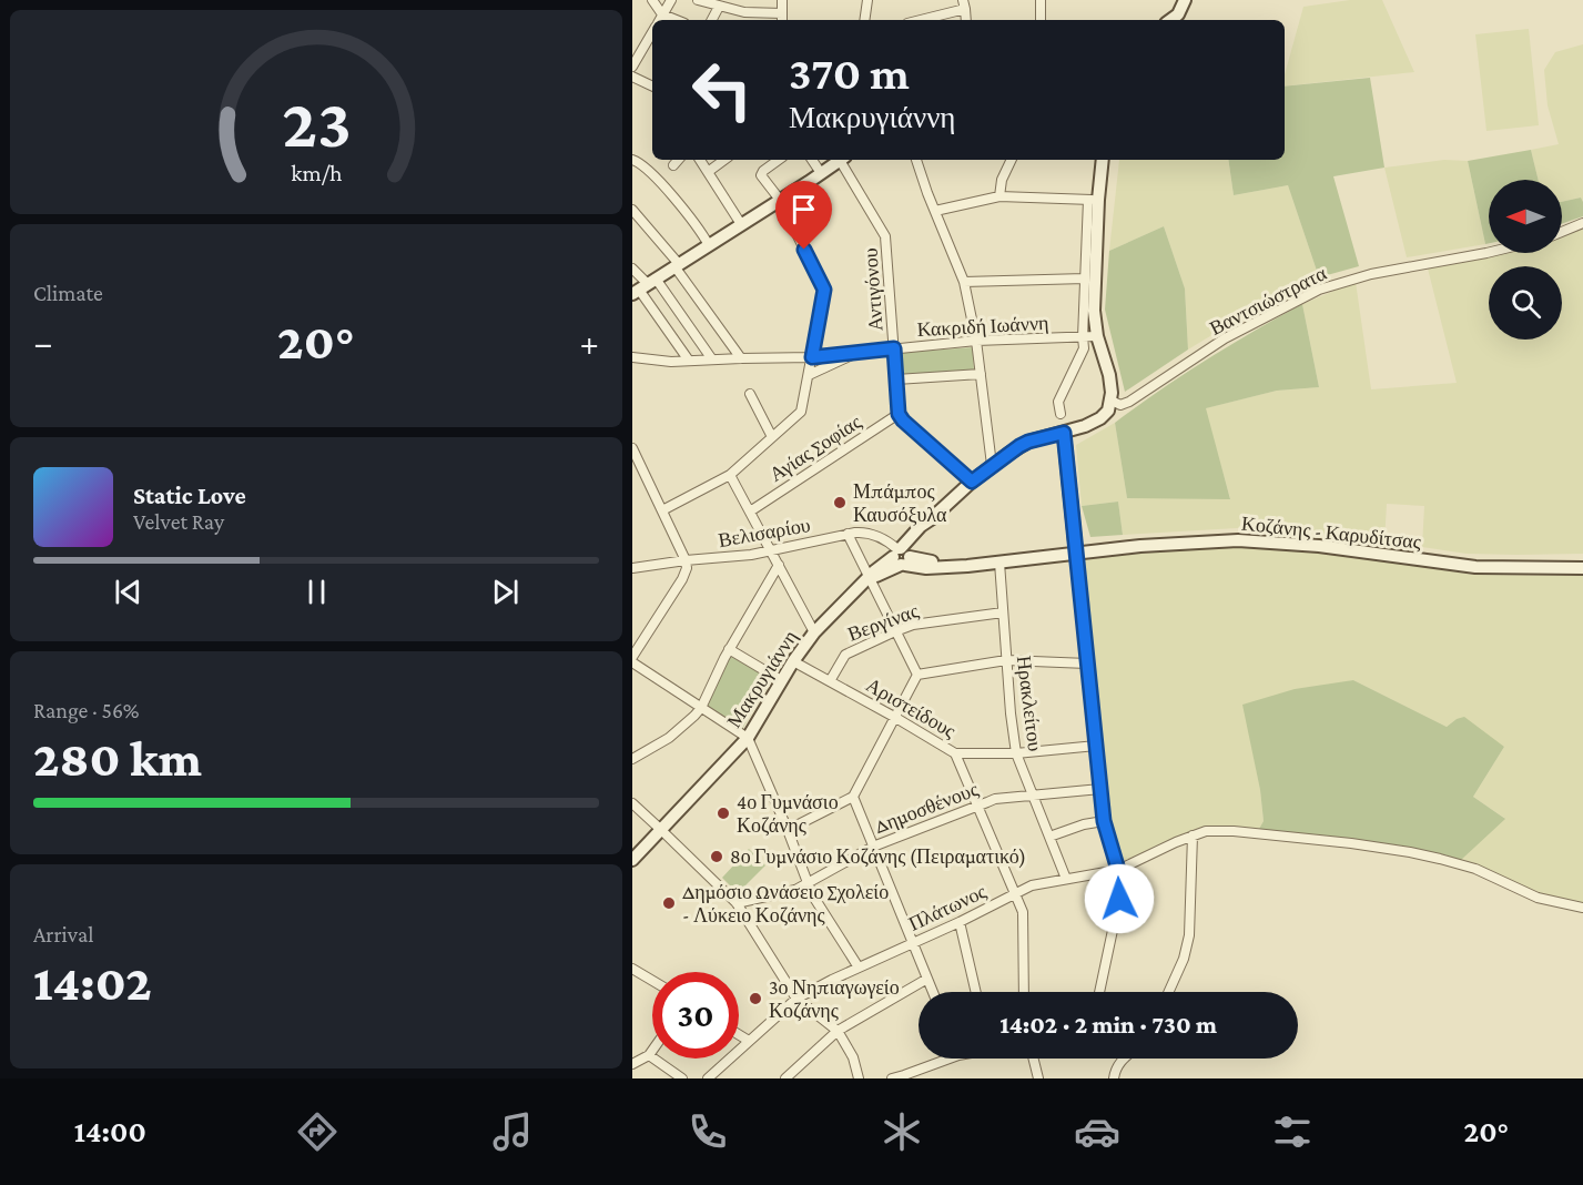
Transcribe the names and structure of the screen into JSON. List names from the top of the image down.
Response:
{
  "streets": {
    "street": [
      "Αντιγόνου",
      "Βαντσιώστρατα",
      "Κακριδή Ιωάννη",
      "Αγίας Σοφίας",
      "Βελισαρίου",
      "Κοζάνης - Καρυδίτσας",
      "Βεργίνας",
      "Μακρυγιάννη",
      "Ηρακλείτου",
      "Αριστείδους",
      "Δημοσθένους",
      "Πλάτωνος"
    ]
  },
  "crossings": [
    ["Αντιγόνου", "Κακριδή Ιωάννη"],
    ["Αντιγόνου", "Αγίας Σοφίας"],
    ["Βαντσιώστρατα", "Μακρυγιάννη"],
    ["Βελισαρίου", "Κοζάνης - Καρυδίτσας"],
    ["Βελισαρίου", "Μακρυγιάννη"],
    ["Κοζάνης - Καρυδίτσας", "Μακρυγιάννη"],
    ["Κοζάνης - Καρυδίτσας", "Ηρακλείτου"],
    ["Βεργίνας", "Ηρακλείτου"],
    ["Βεργίνας", "Αριστείδους"],
    ["Μακρυγιάννη", "Αριστείδους"],
    ["Ηρακλείτου", "Δημοσθένους"],
    ["Ηρακλείτου", "Πλάτωνος"],
    ["Αριστείδους", "Δημοσθένους"],
    ["Αριστείδους", "Πλάτωνος"]
  ],
  "places": [
    "Μπάμπος Καυσόξυλα",
    "4ο Γυμνάσιο Κοζάνης",
    "8ο Γυμνάσιο Κοζάνης (Πειραματικό)",
    "Δημόσιο Ωνάσειο Σχολείο - Λύκειο Κοζάνης",
    "3ο Νηπιαγωγείο Κοζάνης"
  ],
  "north": "left",
  "page": {
    "turn": ["370 m", "Μακρυγιάννη"],
    "tile": [
      "Climate",
      ["Range · 56%", "280 km"],
      ["Arrival", "14:02"]
    ],
    "heat": ["−", "20°", "+"],
    "song": ["Static Love", "Velvet Ray"],
    "limit": "30",
    "trip": "14:02 · 2 min · 730 m",
    "tabs": ["14:00", "20°"],
    "gauge": ["23", "km/h"]
  }
}
